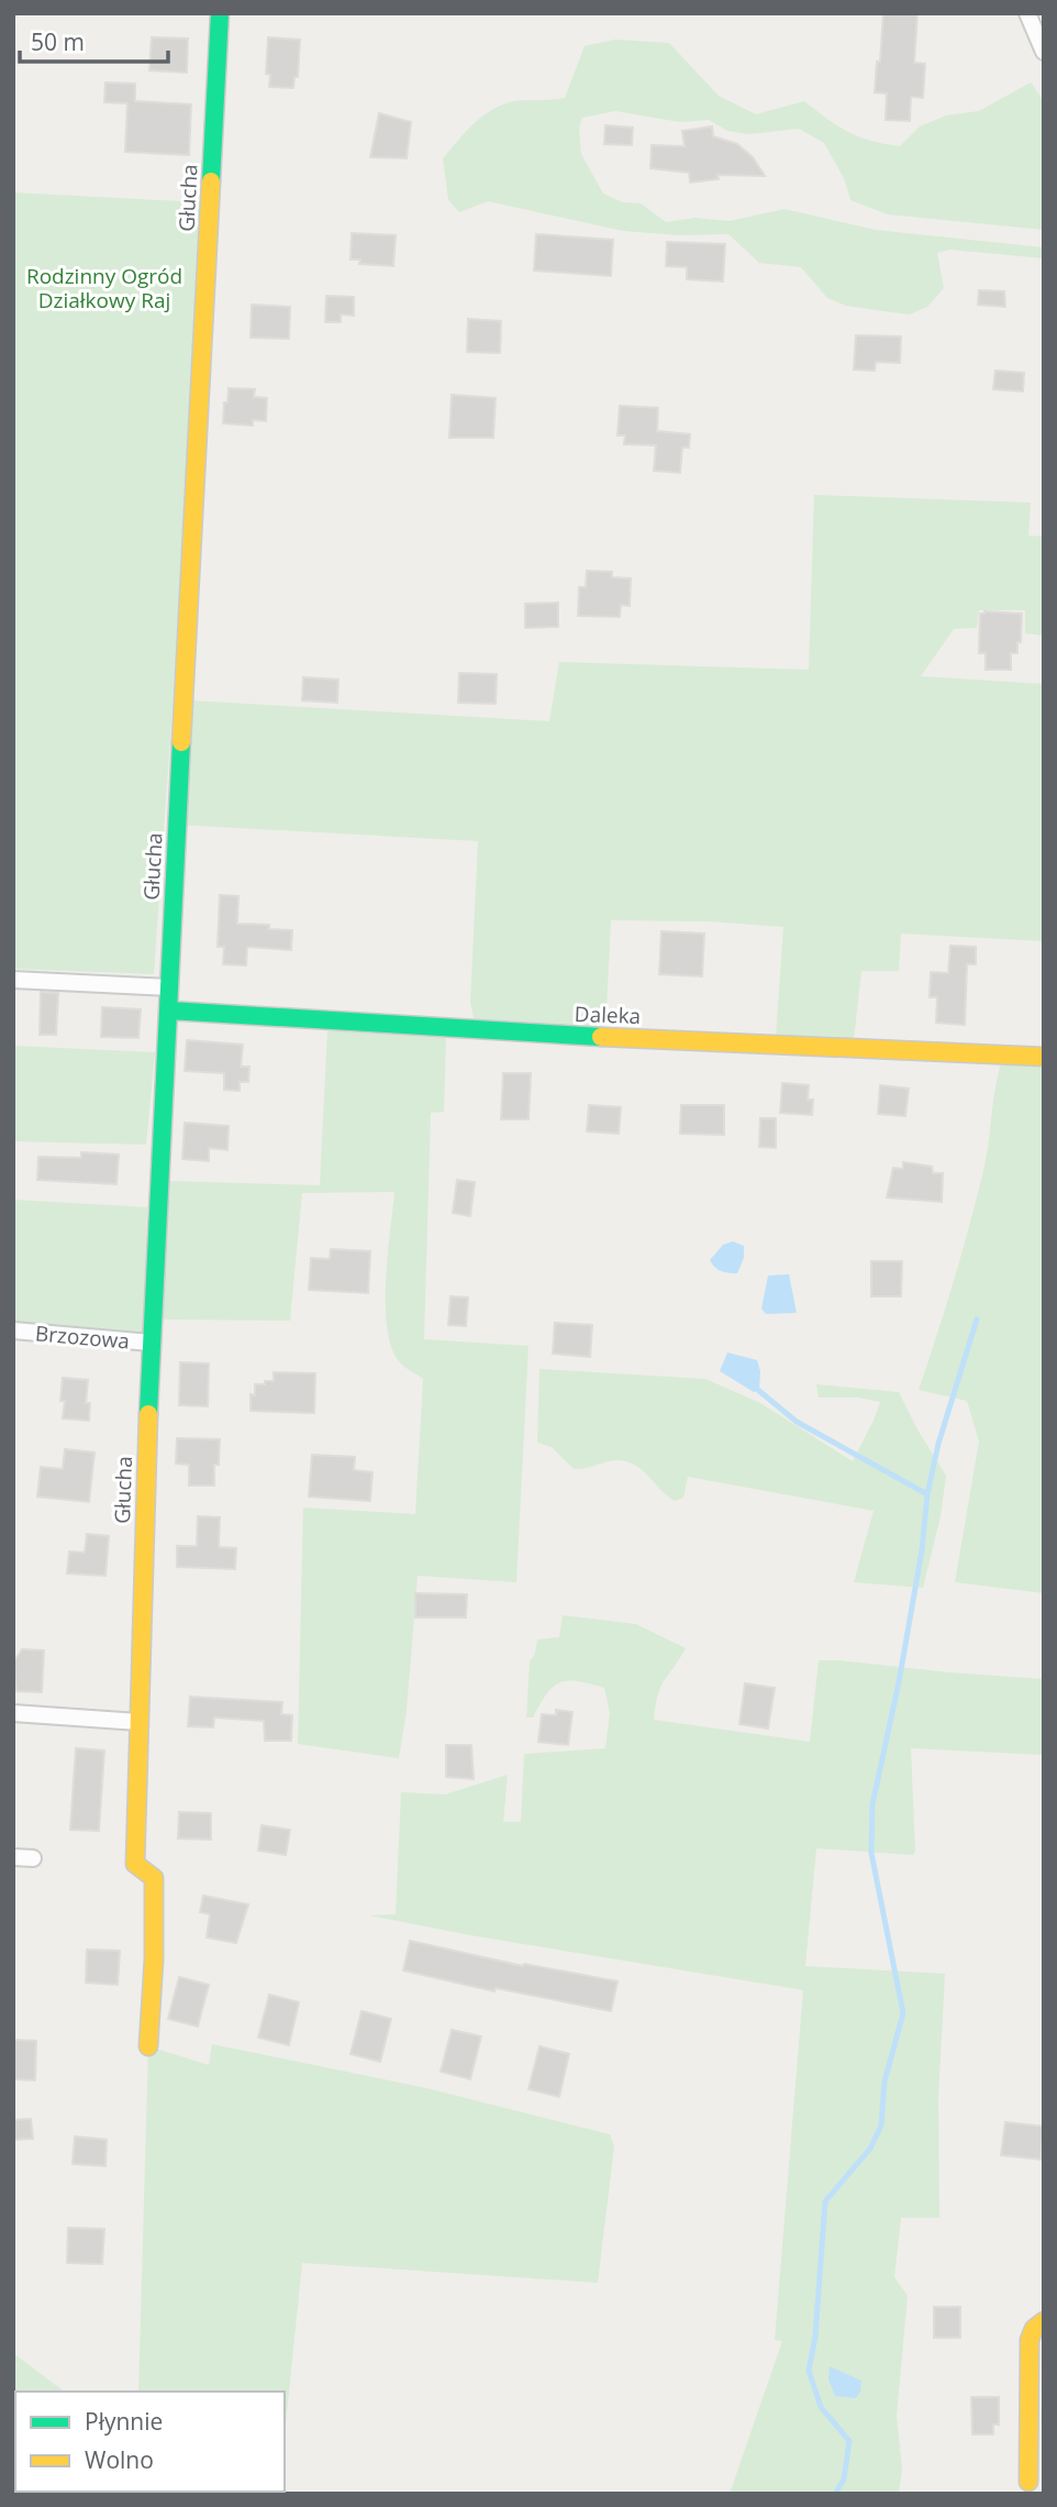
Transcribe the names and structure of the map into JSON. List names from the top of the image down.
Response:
{
  "streets": {
    "street": ["Głucha", "Daleka", "Brzozowa"]
  },
  "crossings": [
    ["Głucha", "Daleka"],
    ["Głucha", "Brzozowa"]
  ],
  "parks": ["Rodzinny Ogród Działkowy Raj"],
  "legend": ["Płynnie", "Wolno"],
  "scale_bar": "50 m"
}
